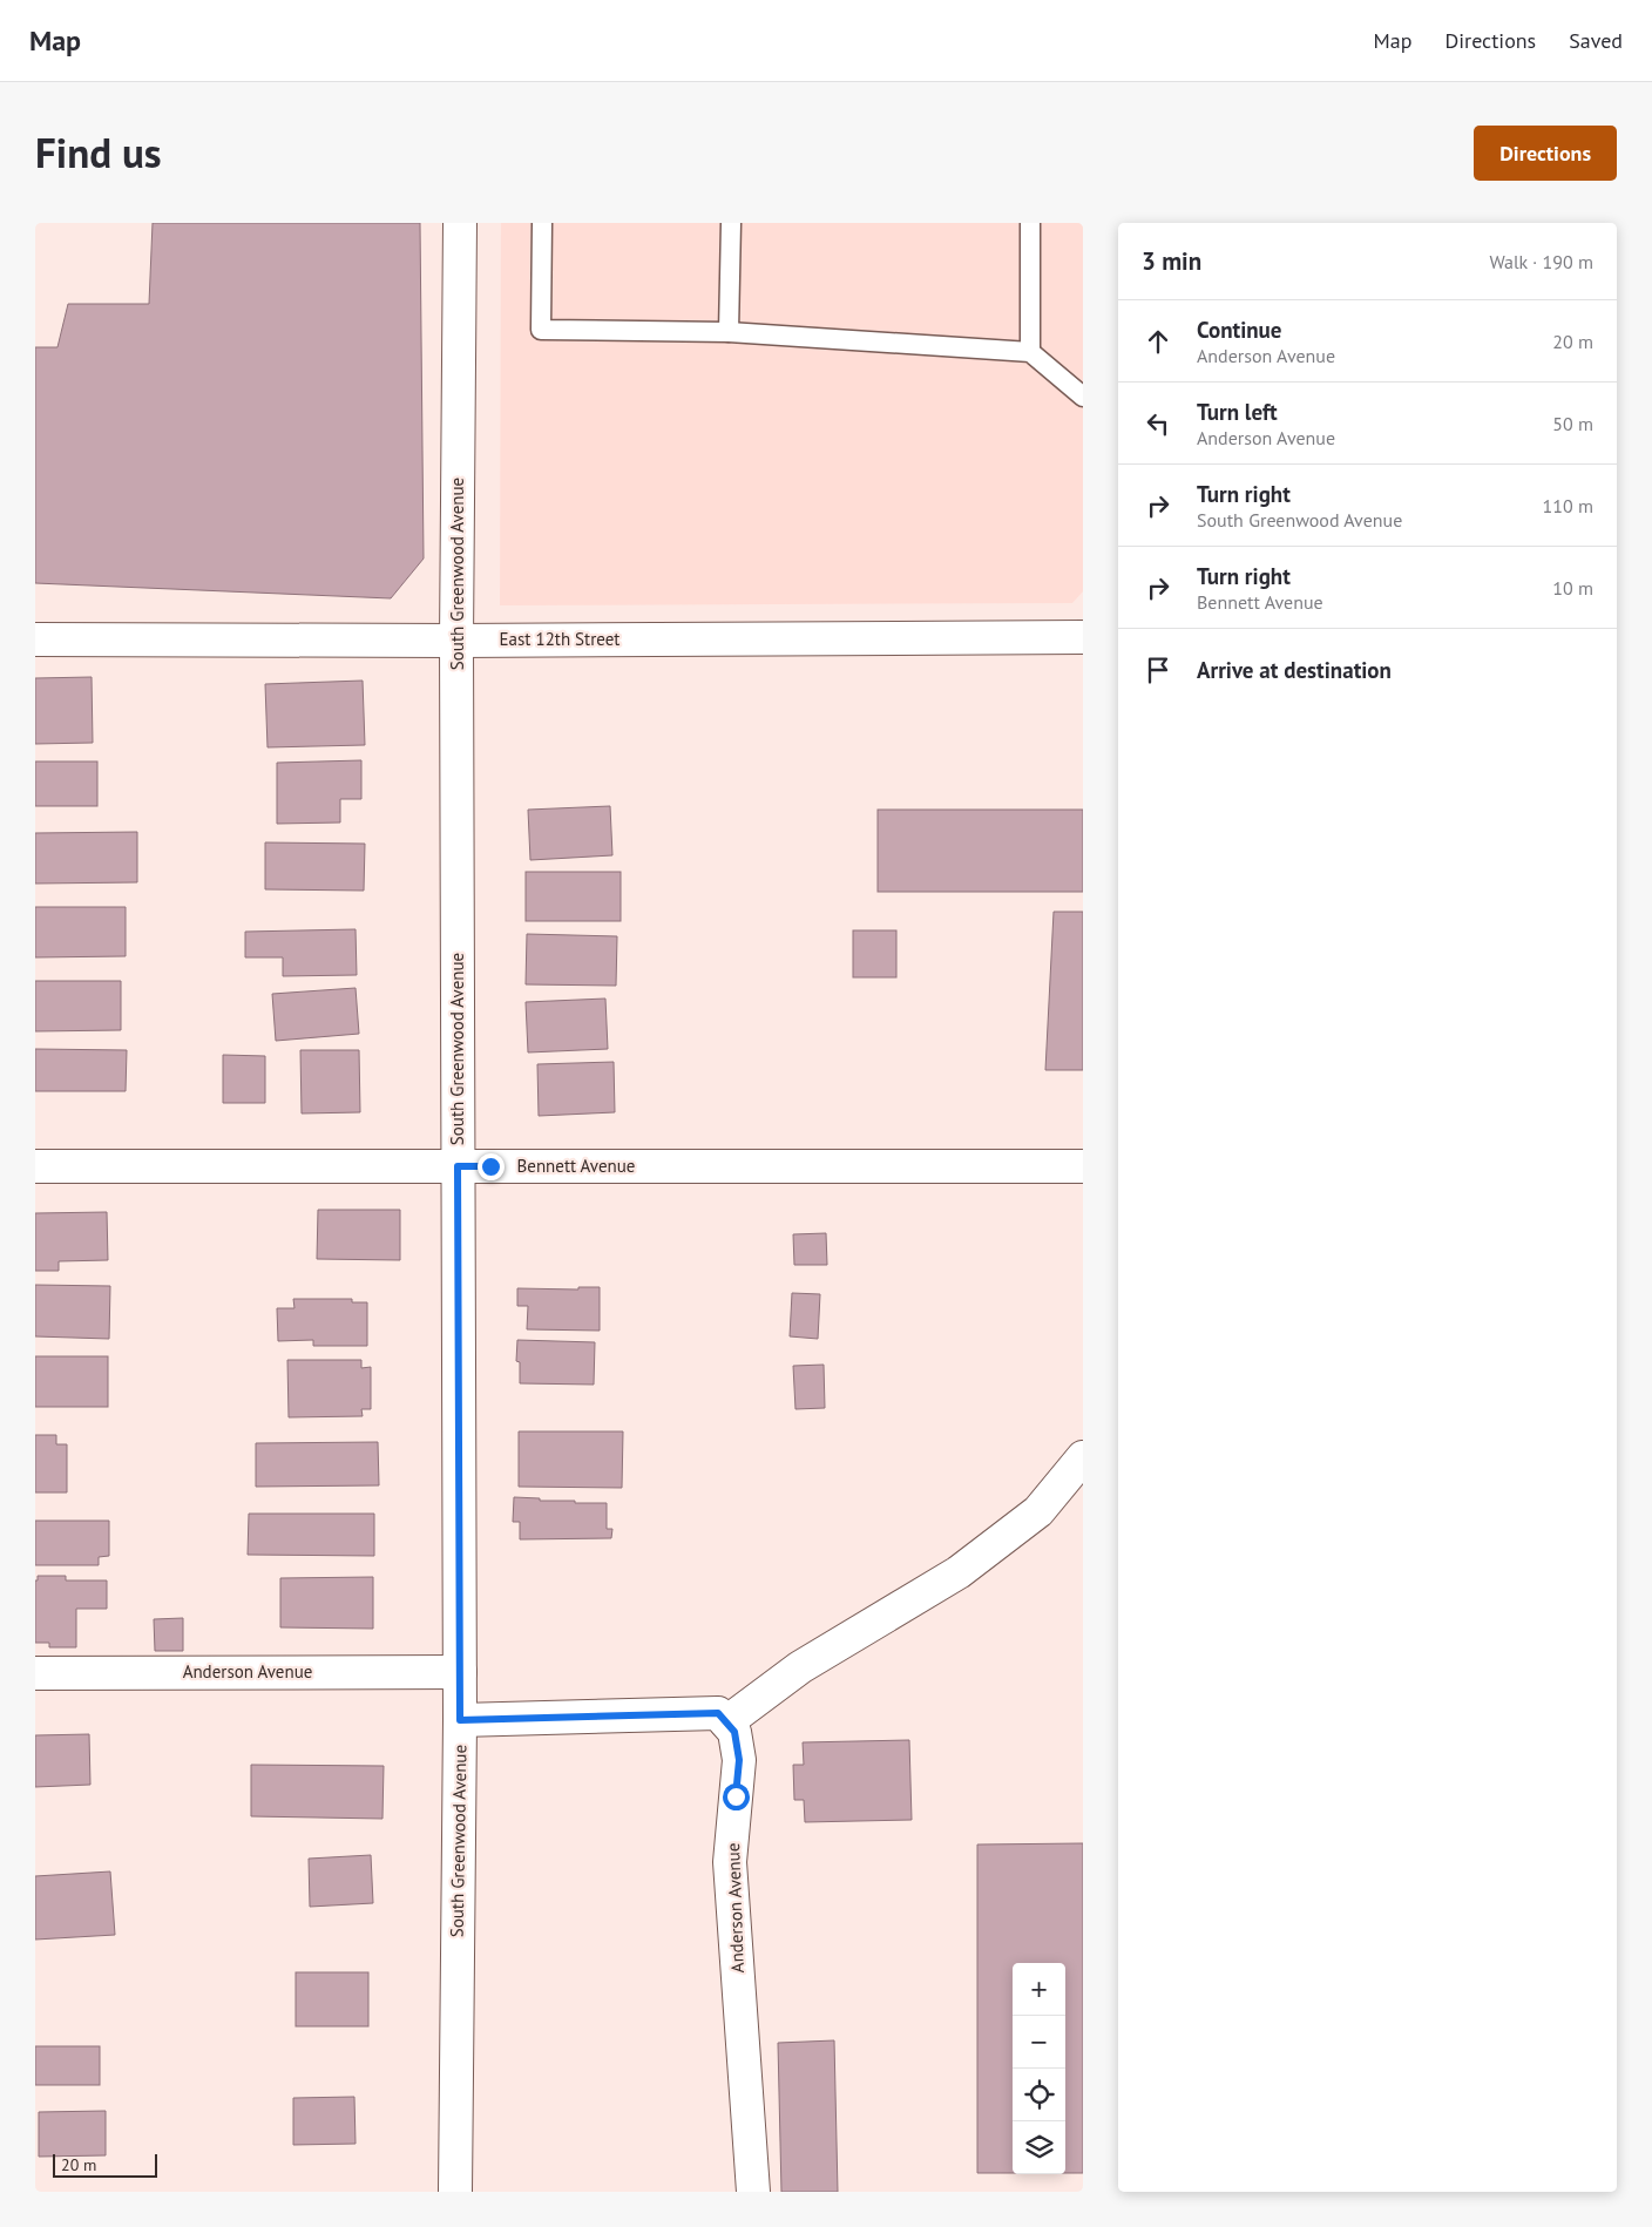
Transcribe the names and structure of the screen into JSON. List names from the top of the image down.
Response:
{
  "streets": {
    "street": [
      "South Greenwood Avenue",
      "East 12th Street",
      "Bennett Avenue",
      "Anderson Avenue"
    ]
  },
  "crossings": [
    ["South Greenwood Avenue", "East 12th Street"],
    ["South Greenwood Avenue", "Bennett Avenue"],
    ["South Greenwood Avenue", "Anderson Avenue"]
  ],
  "scale_bar": "20 m",
  "page": {
    "header": "Map",
    "nav": ["Map", "Directions", "Saved"],
    "title": "Find us",
    "buttons": "Directions",
    "heading": ["3 min", "Walk · 190 m"],
    "list": [
      ["Continue", "Anderson Avenue", "20 m"],
      ["Turn left", "Anderson Avenue", "50 m"],
      ["Turn right", "South Greenwood Avenue", "110 m"],
      ["Turn right", "Bennett Avenue", "10 m"],
      "Arrive at destination"
    ],
    "map_buttons": ["+", "−"],
    "scale": "20 m"
  }
}
